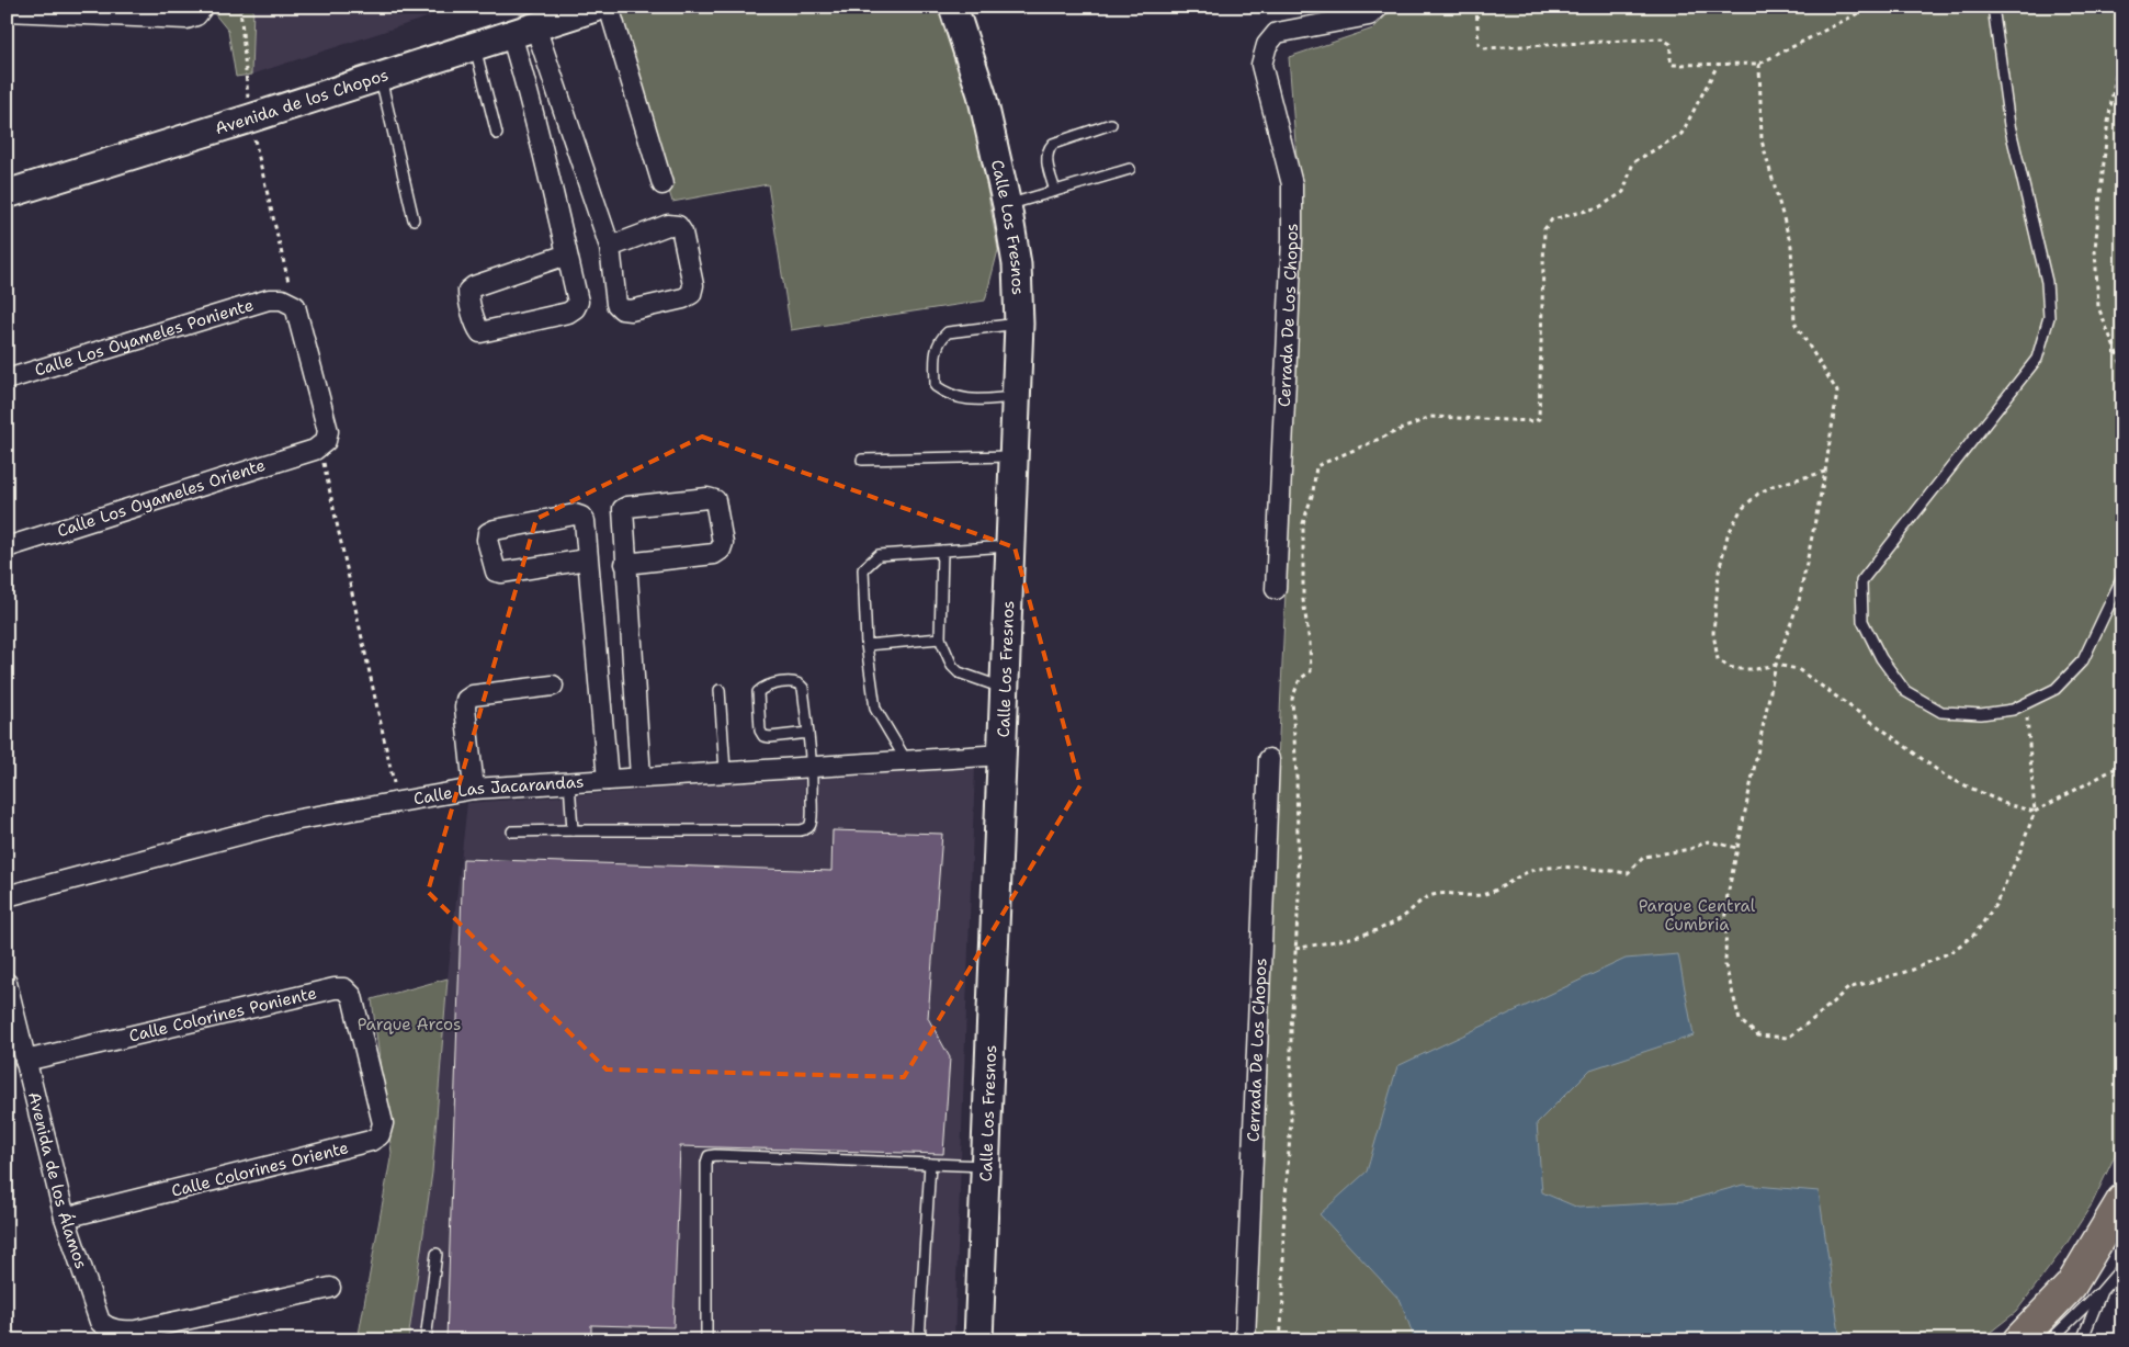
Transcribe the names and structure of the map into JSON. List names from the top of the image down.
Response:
{
  "streets": {
    "street": [
      "Avenida de los Chopos",
      "Calle Los Fresnos",
      "Cerrada De Los Chopos",
      "Calle Los Oyameles Poniente",
      "Calle Los Oyameles Oriente",
      "Calle Las Jacarandas",
      "Calle Colorines Poniente",
      "Calle Colorines Oriente",
      "Avenida de los Álamos"
    ]
  },
  "crossings": [
    ["Calle Los Fresnos", "Calle Las Jacarandas"],
    ["Calle Colorines Poniente", "Calle Colorines Oriente"],
    ["Calle Colorines Poniente", "Avenida de los Álamos"],
    ["Calle Colorines Oriente", "Avenida de los Álamos"]
  ],
  "parks": ["Parque Central Cumbria", "Parque Arcos"]
}
